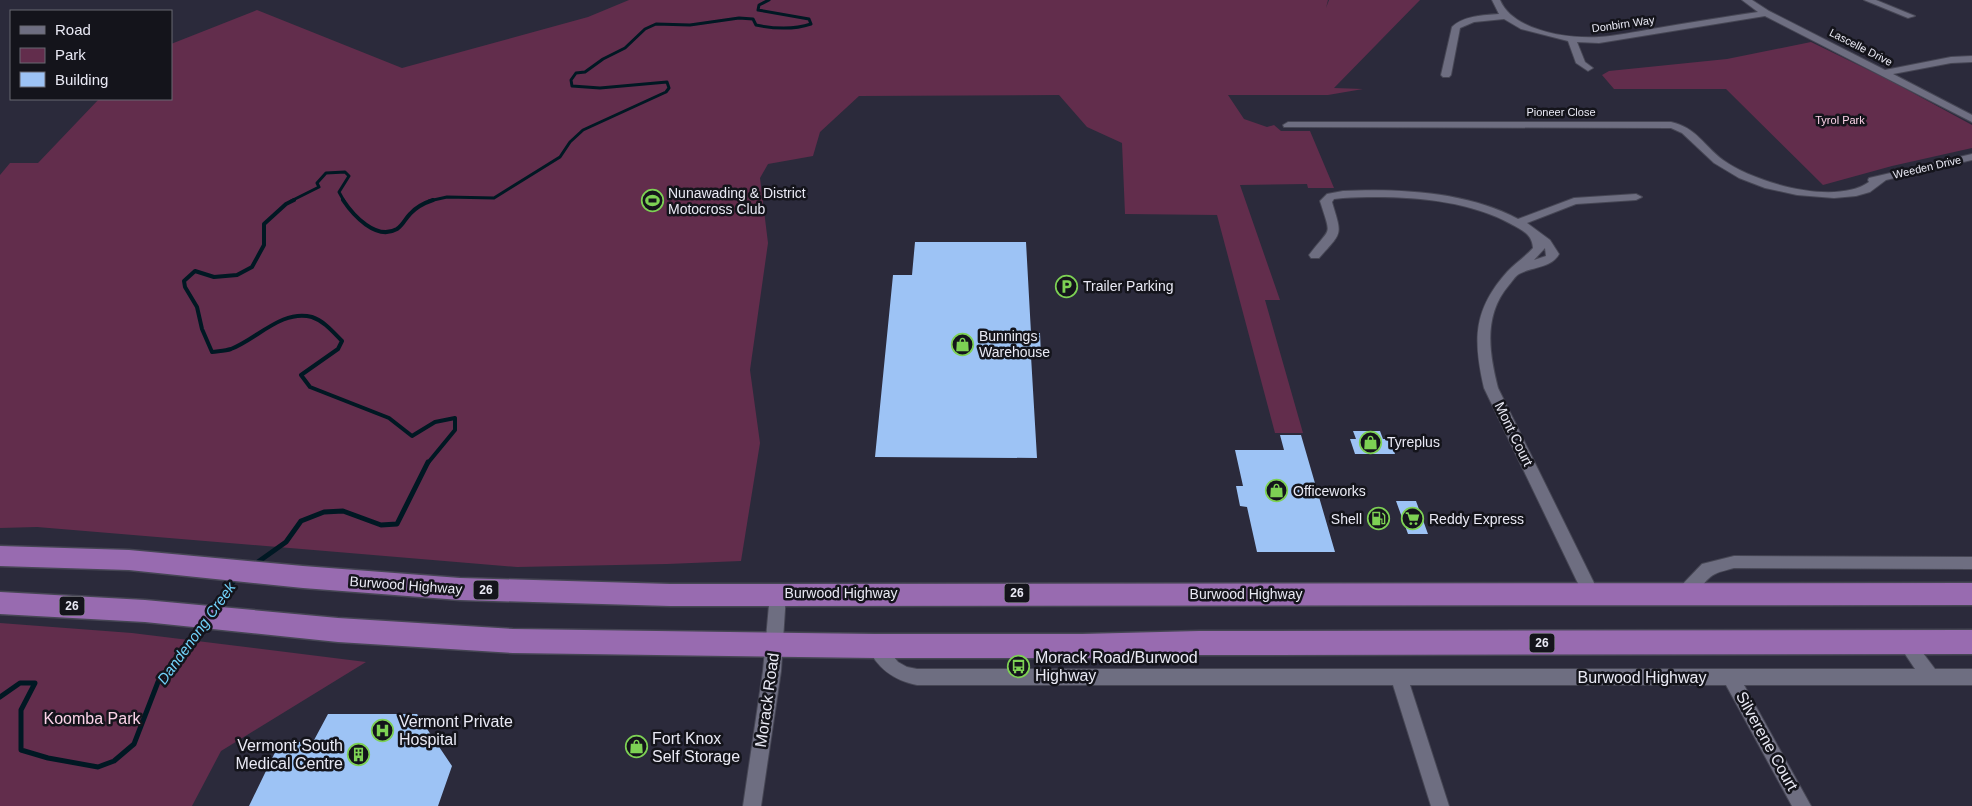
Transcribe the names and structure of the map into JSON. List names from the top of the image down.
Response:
{
  "streets": {
    "highway": ["Burwood Highway", "26"],
    "street": [
      "Donbirn Way",
      "Lascelle Drive",
      "Pioneer Close",
      "Weeden Drive",
      "Mont Court",
      "Morack Road",
      "Silverene Court"
    ]
  },
  "crossings": [
    ["Donbirn Way", "Lascelle Drive"],
    ["Pioneer Close", "Weeden Drive"],
    ["Mont Court", "Burwood Highway"],
    ["Burwood Highway", "26"],
    ["Burwood Highway", "Morack Road"],
    ["Burwood Highway", "Silverene Court"],
    ["26", "Morack Road"]
  ],
  "water": ["Dandenong Creek"],
  "parks": ["Tyrol Park", "Koomba Park"],
  "places": {
    "sports": ["Nunawading & District Motocross Club"],
    "parking": ["Trailer Parking"],
    "shop": [
      "Bunnings Warehouse",
      "Tyreplus",
      "Officeworks",
      "Fort Knox Self Storage"
    ],
    "fuel station": ["Shell"],
    "supermarket": ["Reddy Express"],
    "bus stop": ["Morack Road/Burwood Highway"],
    "hospital": ["Vermont Private Hospital"],
    "building": ["Vermont South Medical Centre"]
  },
  "legend": ["Road", "Park", "Building"]
}
